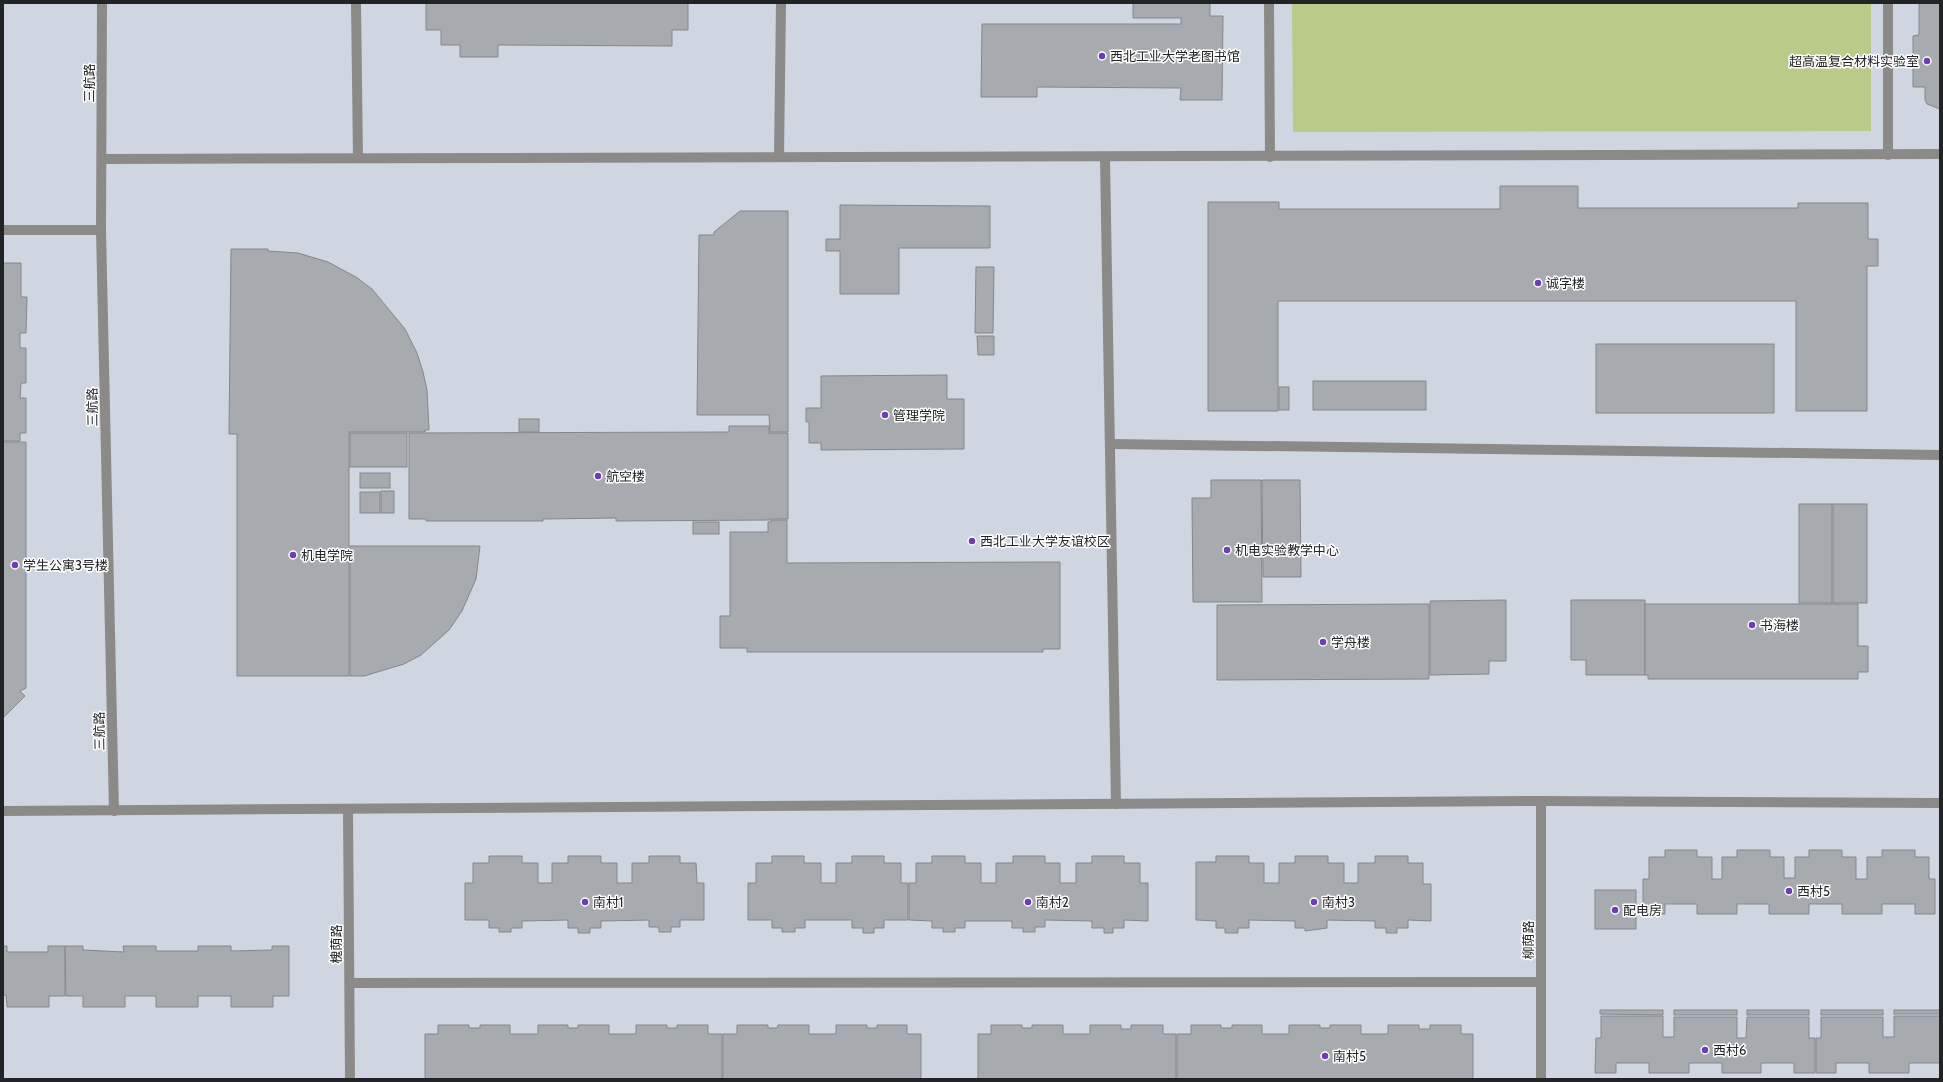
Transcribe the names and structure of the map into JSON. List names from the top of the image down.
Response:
{
  "streets": {
    "street": ["三航路", "柳荫路", "槐荫路"]
  },
  "places": [
    "西北工业大学老图书馆",
    "超高温复合材料实验室",
    "诚字楼",
    "管理学院",
    "航空楼",
    "西北工业大学友谊校区",
    "机电实验教学中心",
    "机电学院",
    "学生公寓3号楼",
    "书海楼",
    "学舟楼",
    "西村5",
    "南村1",
    "南村2",
    "南村3",
    "配电房",
    "西村6",
    "南村5"
  ]
}
